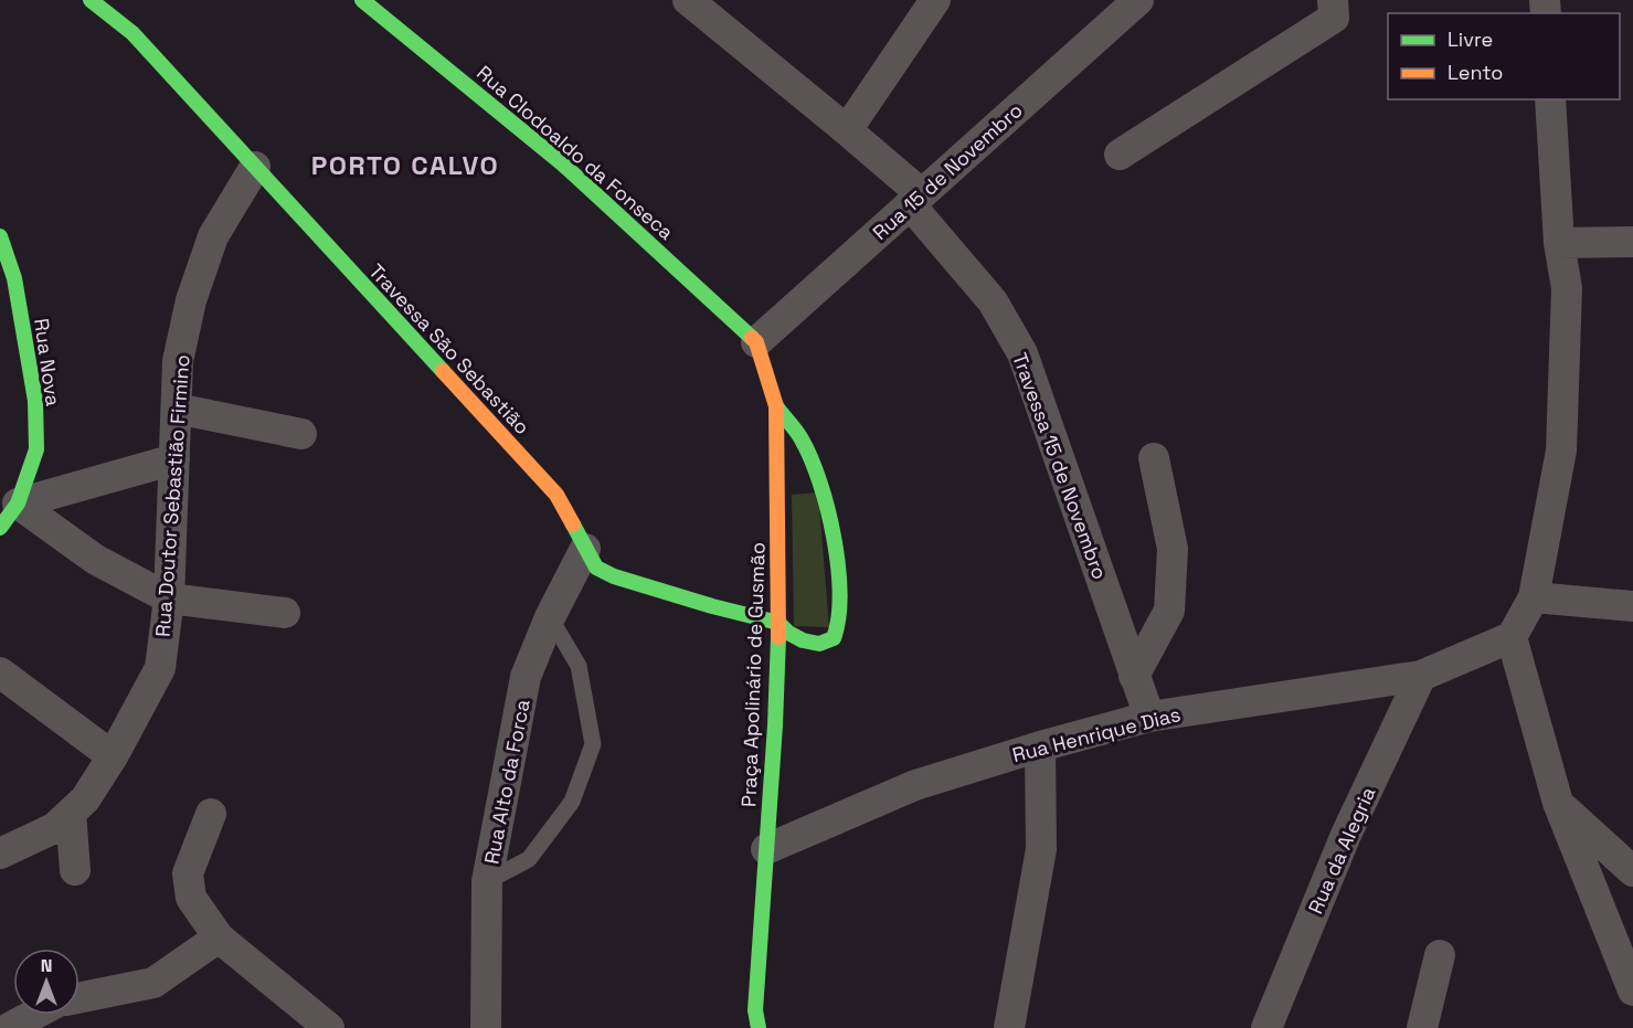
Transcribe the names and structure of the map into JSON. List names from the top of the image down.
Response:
{
  "streets": {
    "street": [
      "Rua Clodoaldo da Fonseca",
      "Rua 15 de Novembro",
      "Travessa São Sebastião",
      "Rua Nova",
      "Travessa 15 de Novembro",
      "Rua Doutor Sebastião Firmino",
      "Praça Apolinário de Gusmão",
      "Rua Henrique Dias",
      "Rua Alto da Forca",
      "Rua da Alegria"
    ]
  },
  "crossings": [
    ["Rua Clodoaldo da Fonseca", "Rua 15 de Novembro"],
    ["Rua Clodoaldo da Fonseca", "Praça Apolinário de Gusmão"],
    ["Rua 15 de Novembro", "Travessa 15 de Novembro"],
    ["Rua 15 de Novembro", "Praça Apolinário de Gusmão"],
    ["Travessa São Sebastião", "Rua Doutor Sebastião Firmino"],
    ["Travessa São Sebastião", "Praça Apolinário de Gusmão"],
    ["Travessa São Sebastião", "Rua Alto da Forca"],
    ["Travessa 15 de Novembro", "Rua Henrique Dias"],
    ["Praça Apolinário de Gusmão", "Rua Henrique Dias"],
    ["Rua Henrique Dias", "Rua da Alegria"]
  ],
  "districts": ["PORTO CALVO"],
  "legend": ["Livre", "Lento"],
  "north": "top"
}
